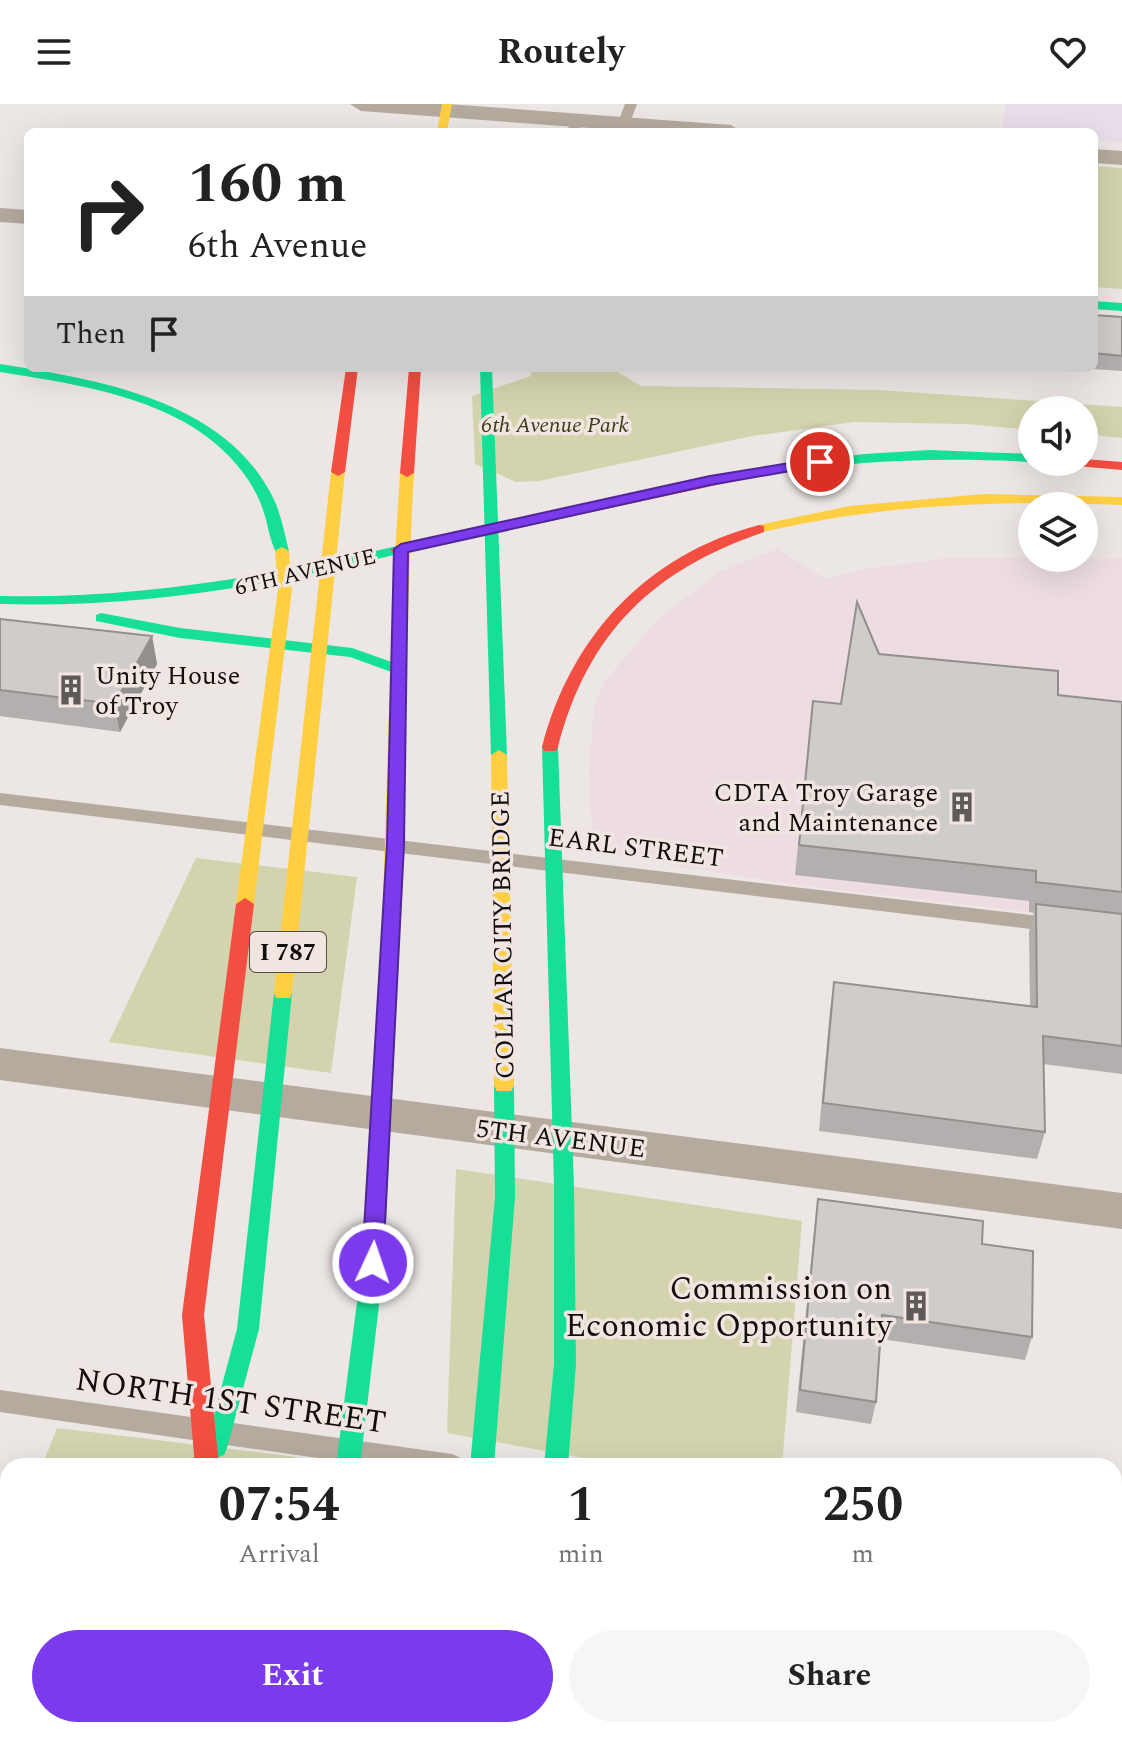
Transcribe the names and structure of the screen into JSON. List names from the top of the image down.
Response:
{
  "streets": {
    "main road": ["6TH AVENUE", "COLLAR CITY BRIDGE", "I 787"],
    "street": ["5TH AVENUE"],
    "lane": ["EARL STREET", "NORTH 1ST STREET"]
  },
  "parks": ["6th Avenue Park"],
  "places": {
    "building": ["Unity House of Troy", "CDTA Troy Garage and Maintenance", "Commission on Economic Opportunity"]
  },
  "page": {
    "header": "Routely",
    "turn": ["160 m", "6th Avenue"],
    "then": "Then",
    "eta": [
      "07:54",
      "Arrival",
      "1",
      "min",
      "250",
      "m"
    ],
    "buttons": ["Exit", "Share"]
  }
}
